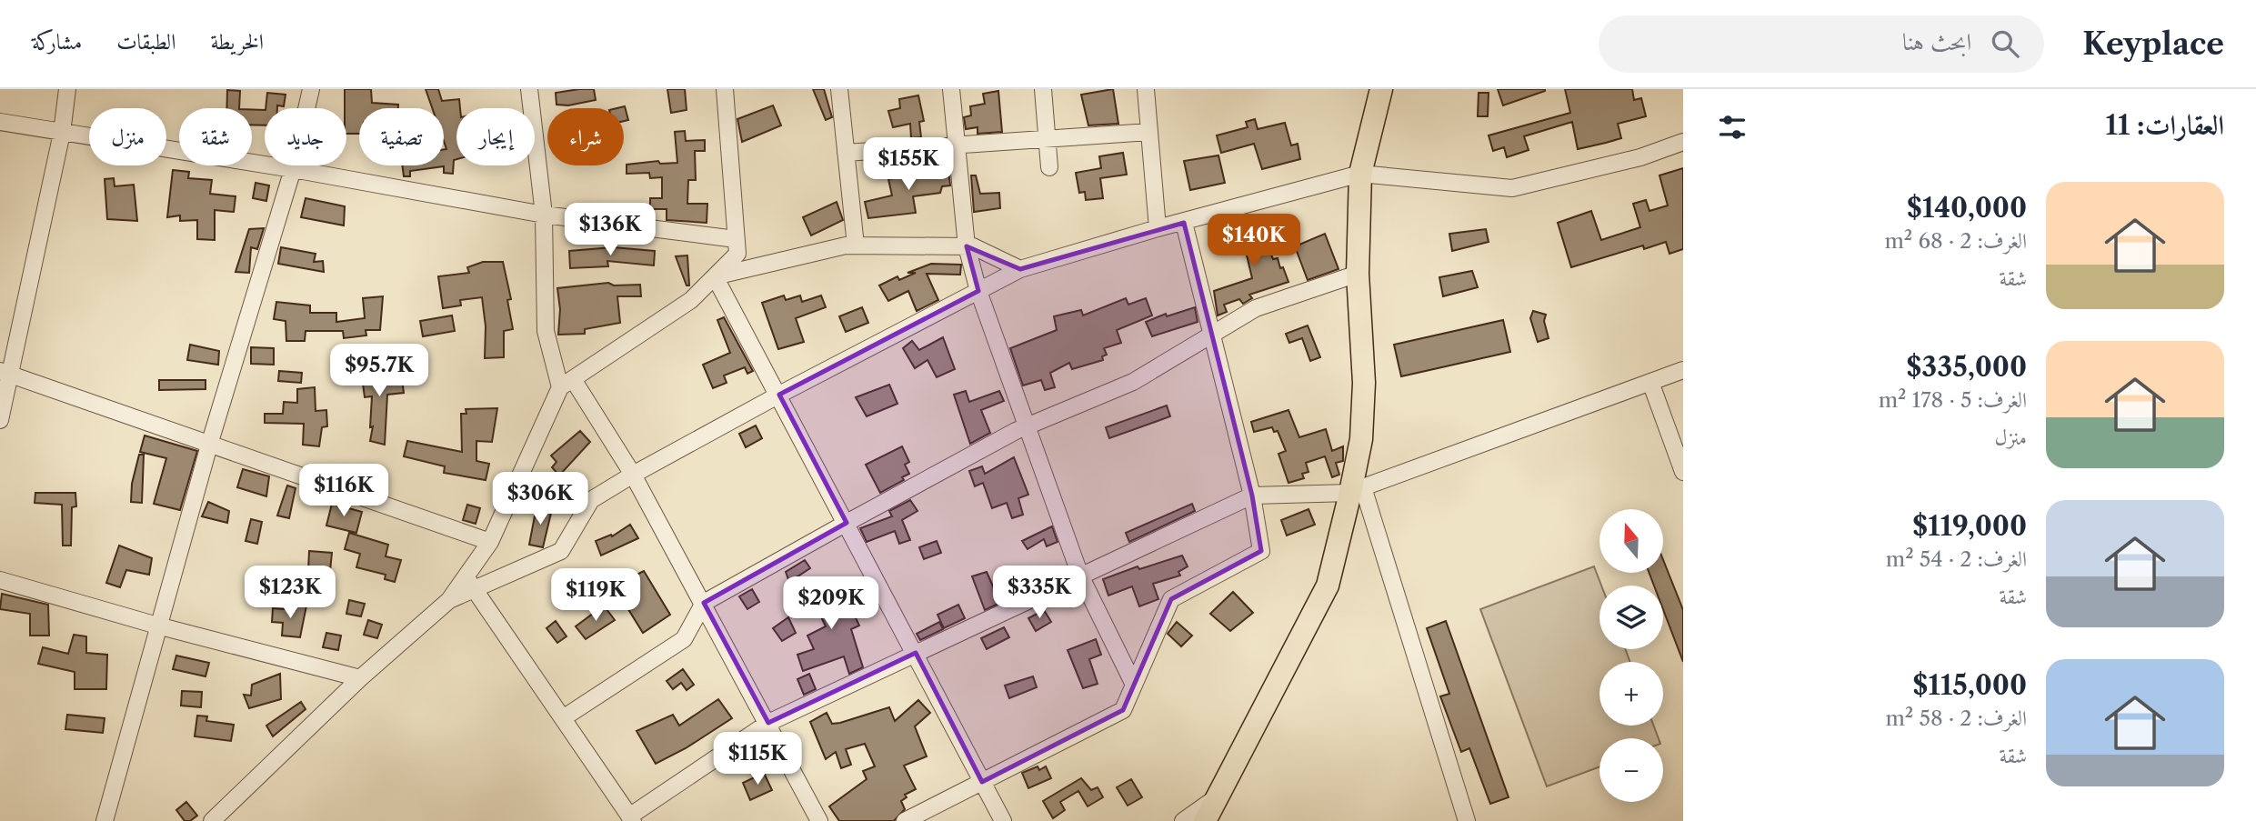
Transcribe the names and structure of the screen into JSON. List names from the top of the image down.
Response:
{
  "north": "top",
  "page": {
    "header": "Keyplace",
    "search": "ابحث هنا",
    "nav": ["الخريطة", "الطبقات", "مشاركة"],
    "heading": "العقارات: 11",
    "chip": [
      "شراء",
      "إيجار",
      "تصفية",
      "جديد",
      "شقة",
      "منزل"
    ],
    "price": [
      "$155K",
      "$136K",
      "$140K",
      "$95.7K",
      "$116K",
      "$306K",
      "$123K",
      "$335K",
      "$119K",
      "$209K",
      "$115K"
    ],
    "list": [
      {
        "name": "$140,000",
        "note": "الغرف: 2 · 68 m² · شقة"
      },
      {
        "name": "$335,000",
        "note": "الغرف: 5 · 178 m² · منزل"
      },
      {
        "name": "$119,000",
        "note": "الغرف: 2 · 54 m² · شقة"
      },
      {
        "name": "$115,000",
        "note": "الغرف: 2 · 58 m² · شقة"
      }
    ],
    "map_buttons": ["+", "−"]
  }
}
